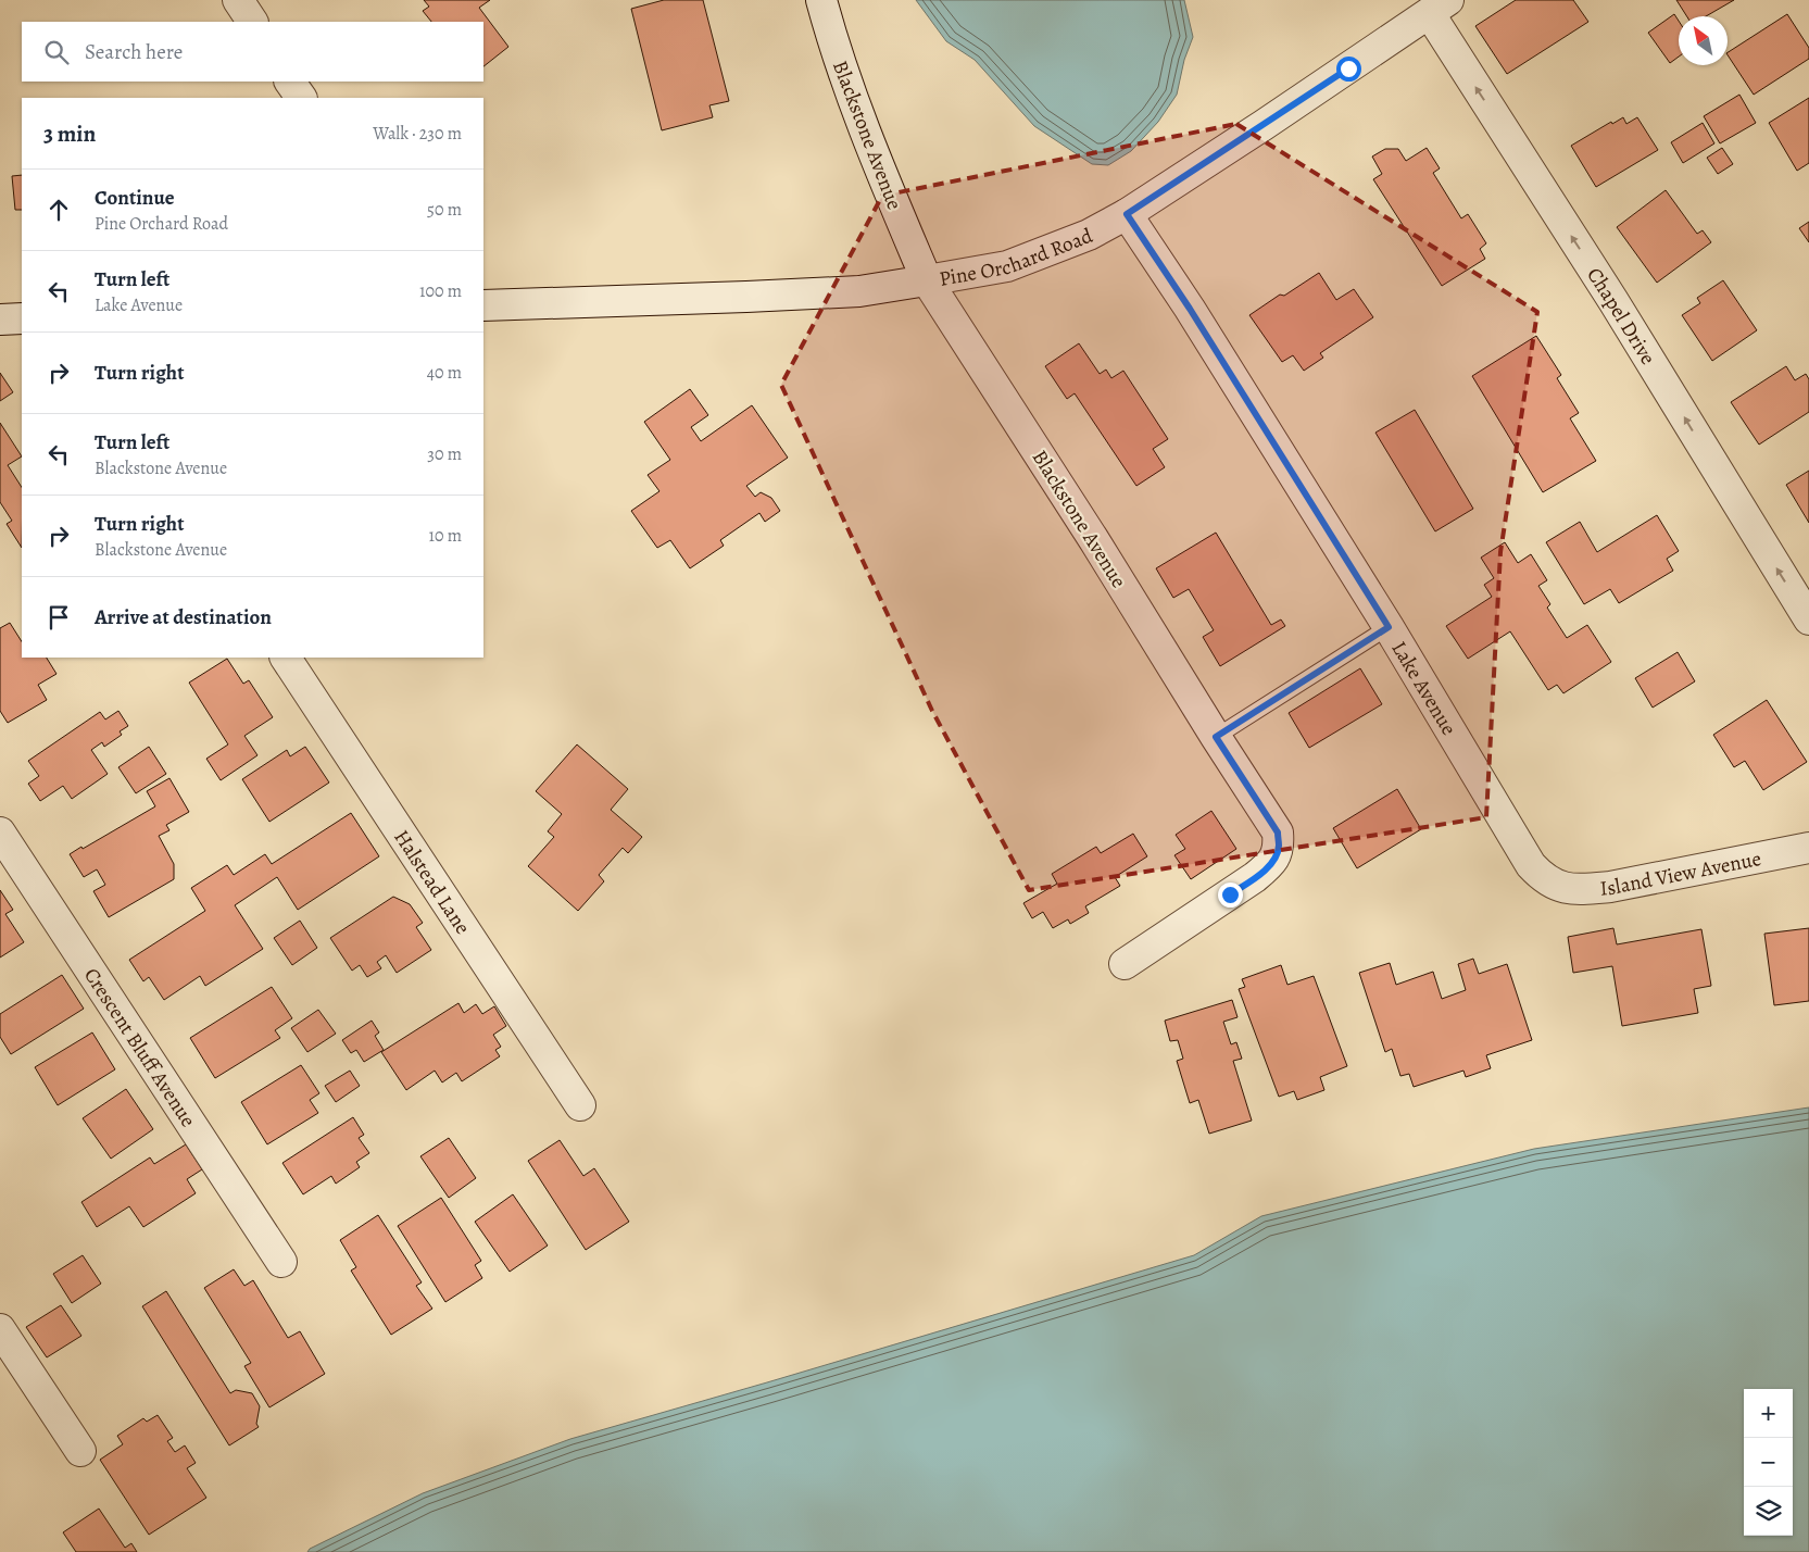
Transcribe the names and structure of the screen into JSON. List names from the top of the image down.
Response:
{
  "streets": {
    "street": [
      "Blackstone Avenue",
      "Pine Orchard Road",
      "Chapel Drive",
      "Lake Avenue",
      "Island View Avenue",
      "Halstead Lane",
      "Crescent Bluff Avenue"
    ]
  },
  "crossings": [
    ["Blackstone Avenue", "Pine Orchard Road"],
    ["Pine Orchard Road", "Chapel Drive"],
    ["Pine Orchard Road", "Lake Avenue"],
    ["Lake Avenue", "Island View Avenue"]
  ],
  "one_way": ["Chapel Drive"],
  "north": "top left",
  "page": {
    "search": "Search here",
    "heading": ["3 min", "Walk · 230 m"],
    "list": [
      ["Continue", "Pine Orchard Road", "50 m"],
      ["Turn left", "Lake Avenue", "100 m"],
      ["Turn right", "40 m"],
      ["Turn left", "Blackstone Avenue", "30 m"],
      ["Turn right", "Blackstone Avenue", "10 m"],
      "Arrive at destination"
    ],
    "map_buttons": ["+", "−"]
  }
}
